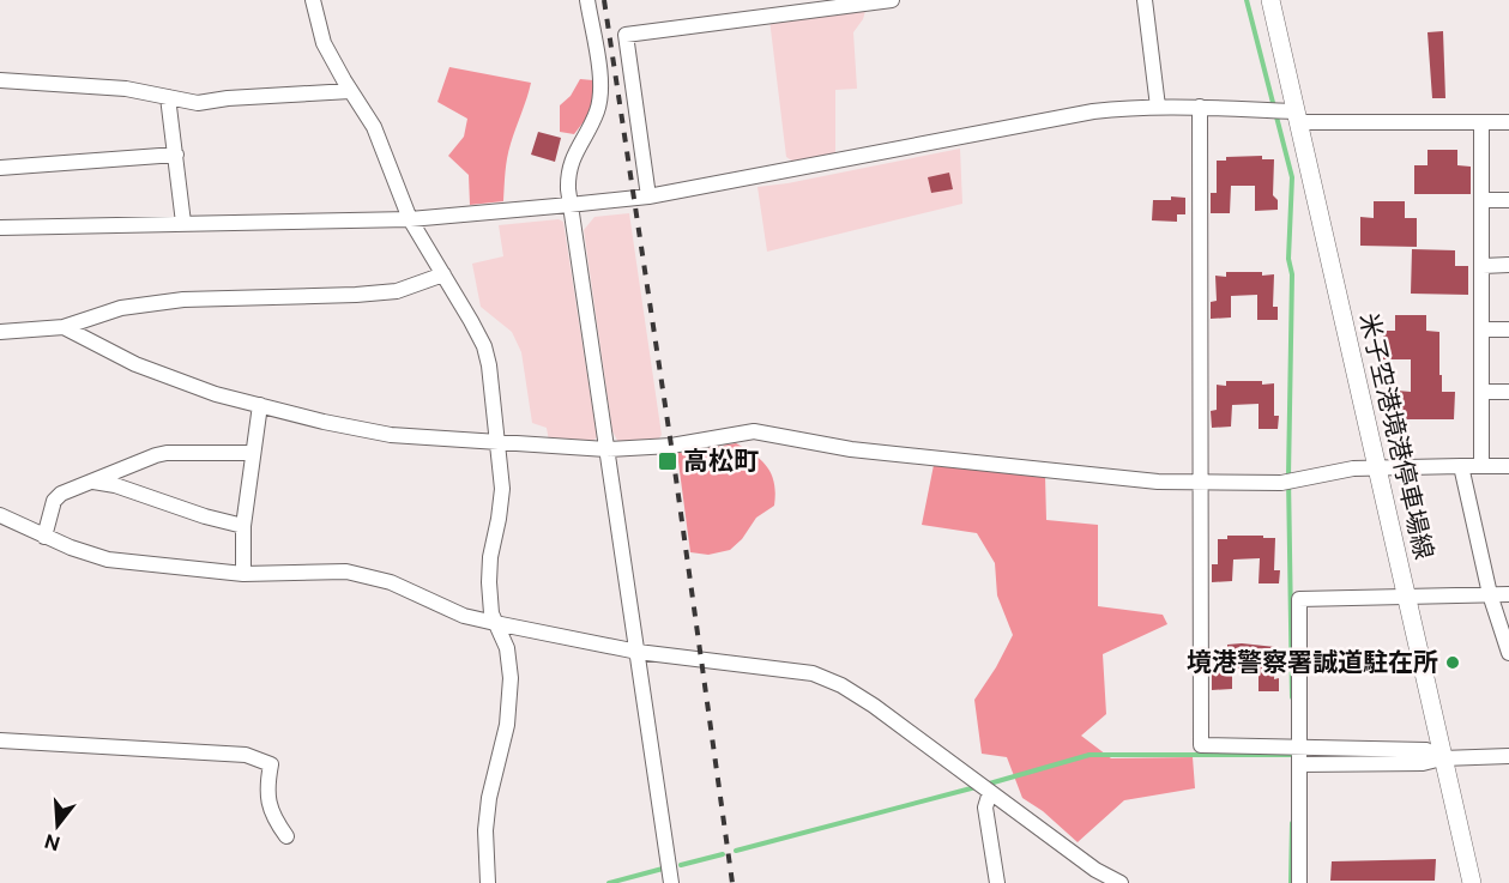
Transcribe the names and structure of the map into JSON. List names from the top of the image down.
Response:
{
  "streets": {
    "main road": ["米子空港境港停車場線"]
  },
  "places": {
    "transit": ["高松町"],
    "other": ["境港警察署誠道駐在所"]
  },
  "north": "bottom"
}
